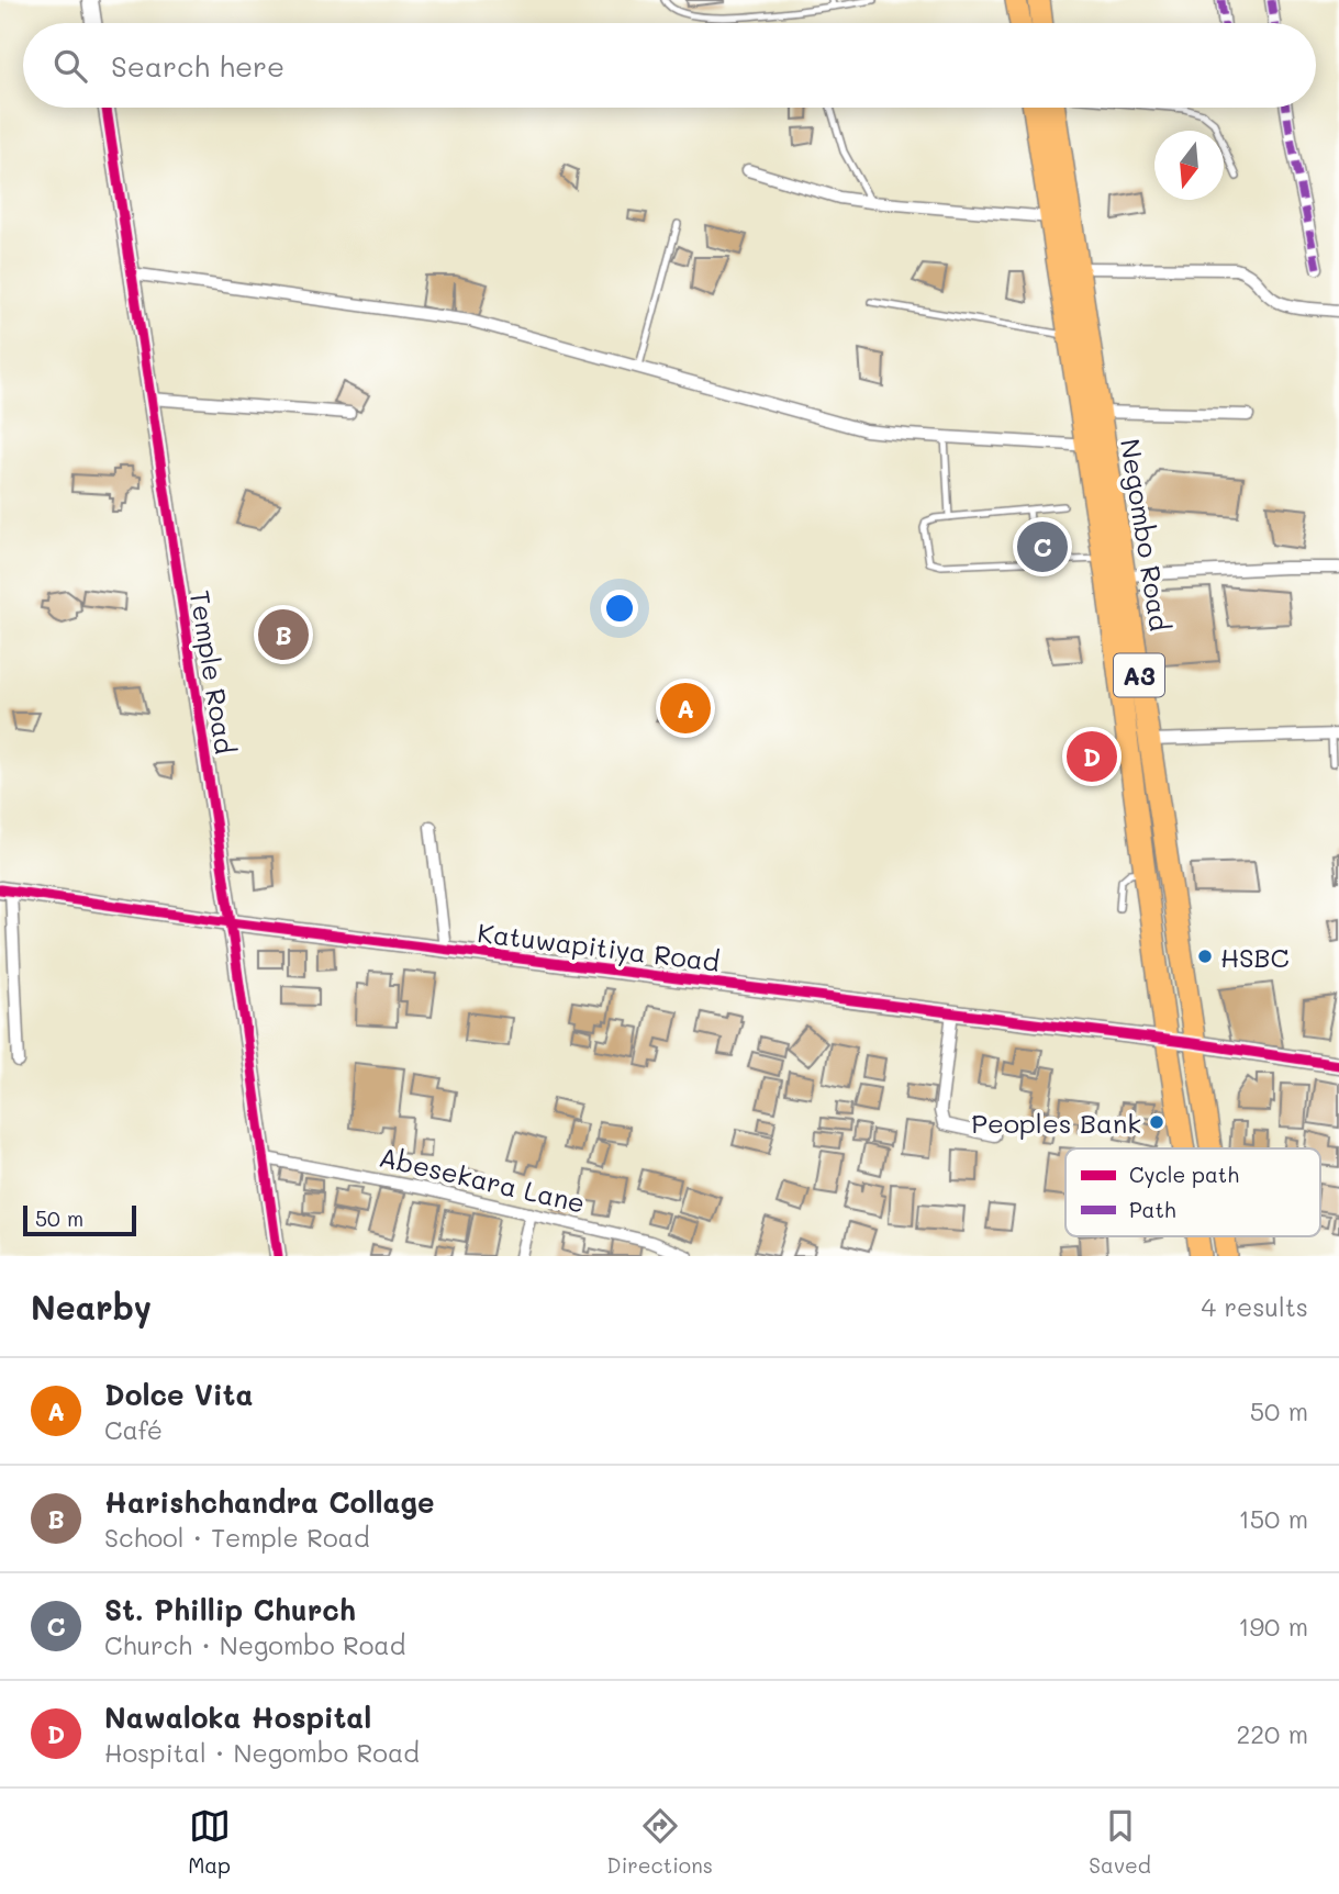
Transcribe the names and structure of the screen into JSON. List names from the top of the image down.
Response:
{
  "streets": {
    "highway": ["Negombo Road", "A3"],
    "street": ["Temple Road", "Katuwapitiya Road", "Abesekara Lane"]
  },
  "crossings": [
    ["Negombo Road", "Katuwapitiya Road"],
    ["Temple Road", "Katuwapitiya Road"],
    ["Temple Road", "Abesekara Lane"]
  ],
  "places": ["HSBC", "Peoples Bank"],
  "legend": ["Cycle path", "Path"],
  "scale_bar": "50 m",
  "north": "bottom",
  "page": {
    "search": "Search here",
    "pins": [
      "C",
      "B",
      "A",
      "D"
    ],
    "scale": "50 m",
    "heading": ["Nearby", "4 results"],
    "list": [
      {
        "mark": "A",
        "name": "Dolce Vita",
        "note": "Café",
        "value": "50 m"
      },
      {
        "mark": "B",
        "name": "Harishchandra Collage",
        "note": "School · Temple Road",
        "value": "150 m"
      },
      {
        "mark": "C",
        "name": "St. Phillip Church",
        "note": "Church · Negombo Road",
        "value": "190 m"
      },
      {
        "mark": "D",
        "name": "Nawaloka Hospital",
        "note": "Hospital · Negombo Road",
        "value": "220 m"
      }
    ],
    "nav": ["Map", "Directions", "Saved"]
  }
}
